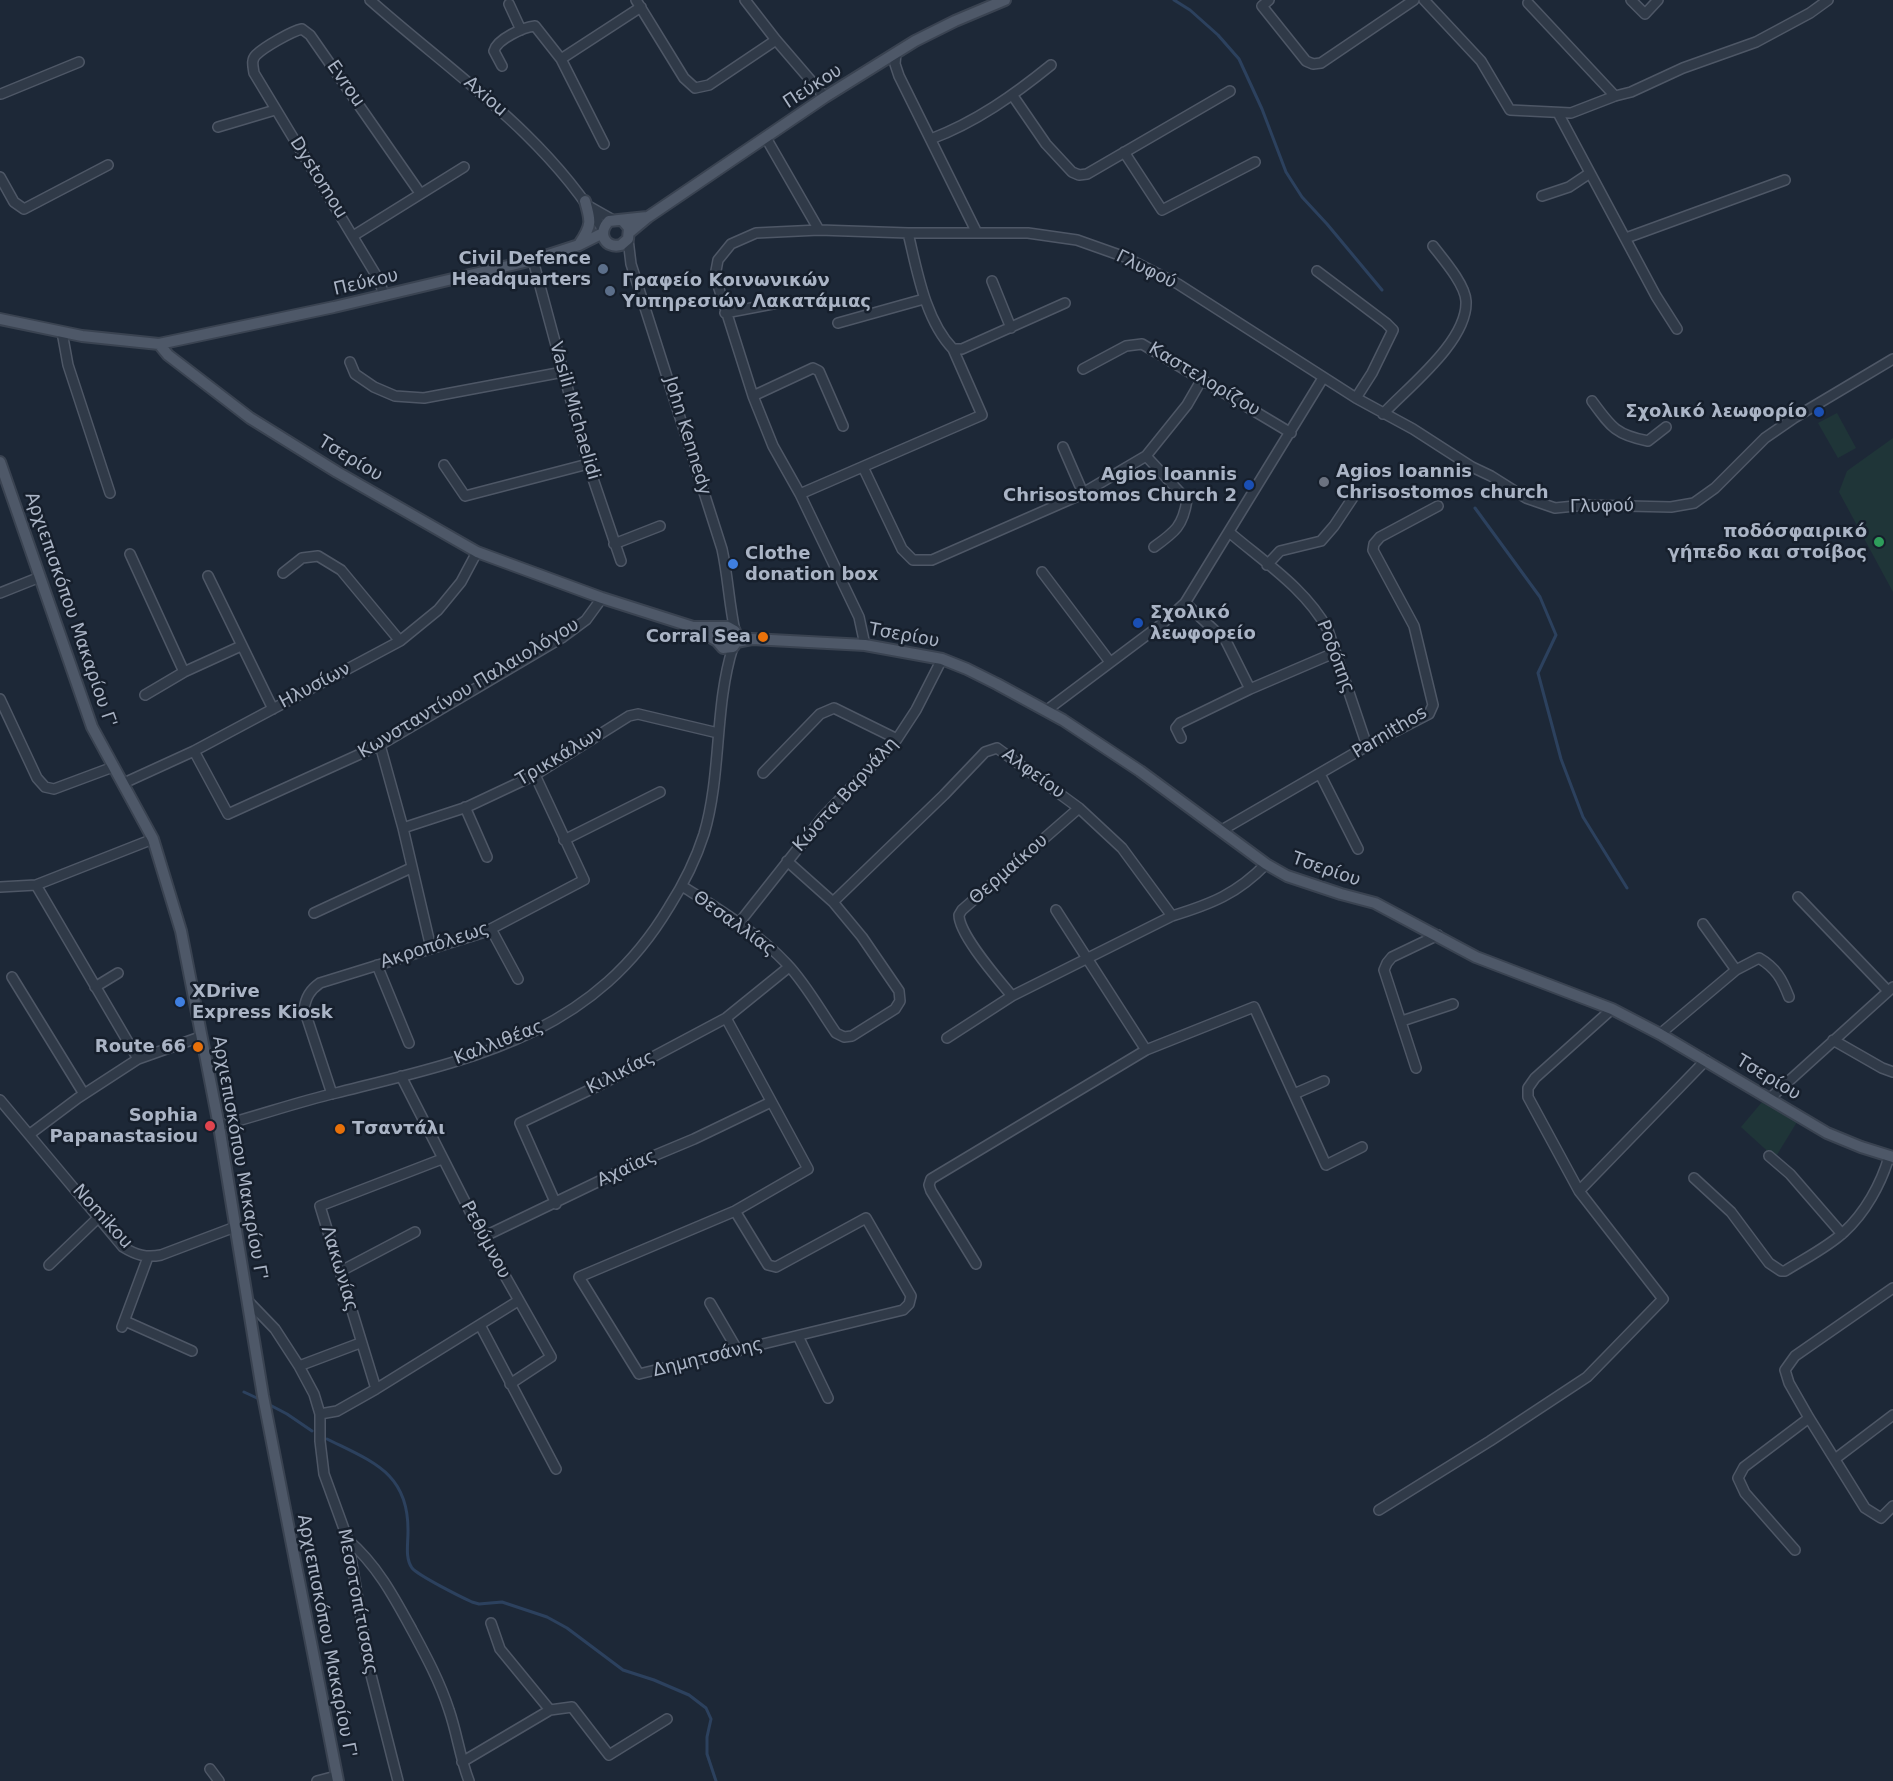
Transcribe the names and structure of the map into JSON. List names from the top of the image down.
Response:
{
  "streets": {
    "main road": ["Πεύκου", "Τσερίου", "Αρχιεπισκόπου Μακαρίου Γ'"],
    "street": [
      "Evrou",
      "Axiou",
      "Dystomou",
      "Γλυφού",
      "Καστελορίζου",
      "Vasili Michaelidi",
      "John Kennedy",
      "Ροδόπης",
      "Ηλυσίων",
      "Κωνσταντίνου Παλαιολόγου",
      "Parnithos",
      "Τρικκάλων",
      "Αλφείου",
      "Κώστα Βαρνάλη",
      "Θερμαίκου",
      "Θεσαλλίας",
      "Ακροπόλεως",
      "Καλλιθέας",
      "Κιλικίας",
      "Αχαϊας",
      "Nomikou",
      "Ρεθύμνου",
      "Λακωνίας",
      "Δημητσάνης",
      "Μεσοτοπίτισσας"
    ]
  },
  "crossings": [
    ["Evrou", "Dystomou"],
    ["Πεύκου", "Axiou"],
    ["Πεύκου", "Dystomou"],
    ["Πεύκου", "Vasili Michaelidi"],
    ["Πεύκου", "Τσερίου"],
    ["Axiou", "John Kennedy"],
    ["Γλυφού", "Τσερίου"],
    ["John Kennedy", "Τσερίου"],
    ["Τσερίου", "Ηλυσίων"],
    ["Τσερίου", "Κωνσταντίνου Παλαιολόγου"],
    ["Τσερίου", "Parnithos"],
    ["Τσερίου", "Κώστα Βαρνάλη"],
    ["Αρχιεπισκόπου Μακαρίου Γ'", "Ηλυσίων"],
    ["Αρχιεπισκόπου Μακαρίου Γ'", "Καλλιθέας"],
    ["Αρχιεπισκόπου Μακαρίου Γ'", "Nomikou"],
    ["Αρχιεπισκόπου Μακαρίου Γ'", "Μεσοτοπίτισσας"],
    ["Ροδόπης", "Parnithos"],
    ["Ηλυσίων", "Κωνσταντίνου Παλαιολόγου"],
    ["Τρικκάλων", "Ακροπόλεως"],
    ["Τρικκάλων", "Καλλιθέας"],
    ["Αλφείου", "Θερμαίκου"],
    ["Αλφείου", "Θεσαλλίας"],
    ["Κώστα Βαρνάλη", "Θεσαλλίας"],
    ["Θεσαλλίας", "Καλλιθέας"],
    ["Θεσαλλίας", "Κιλικίας"],
    ["Ακροπόλεως", "Καλλιθέας"],
    ["Καλλιθέας", "Ρεθύμνου"],
    ["Κιλικίας", "Αχαϊας"],
    ["Αχαϊας", "Ρεθύμνου"],
    ["Ρεθύμνου", "Λακωνίας"]
  ],
  "places": [
    "Civil Defence Headquarters",
    "Γραφείο Κοινωνικών Υυπηρεσιών Λακατάμιας",
    "Σχολικό λεωφορίο",
    "Agios Ioannis Chrisostomos church",
    "Agios Ioannis Chrisostomos Church 2",
    "ποδόσφαιρικό γήπεδο και στοίβος",
    "Clothe donation box",
    "Σχολικό λεωφορείο",
    "Corral Sea",
    "XDrive Express Kiosk",
    "Route 66",
    "Sophia Papanastasiou",
    "Τσαντάλι"
  ]
}
